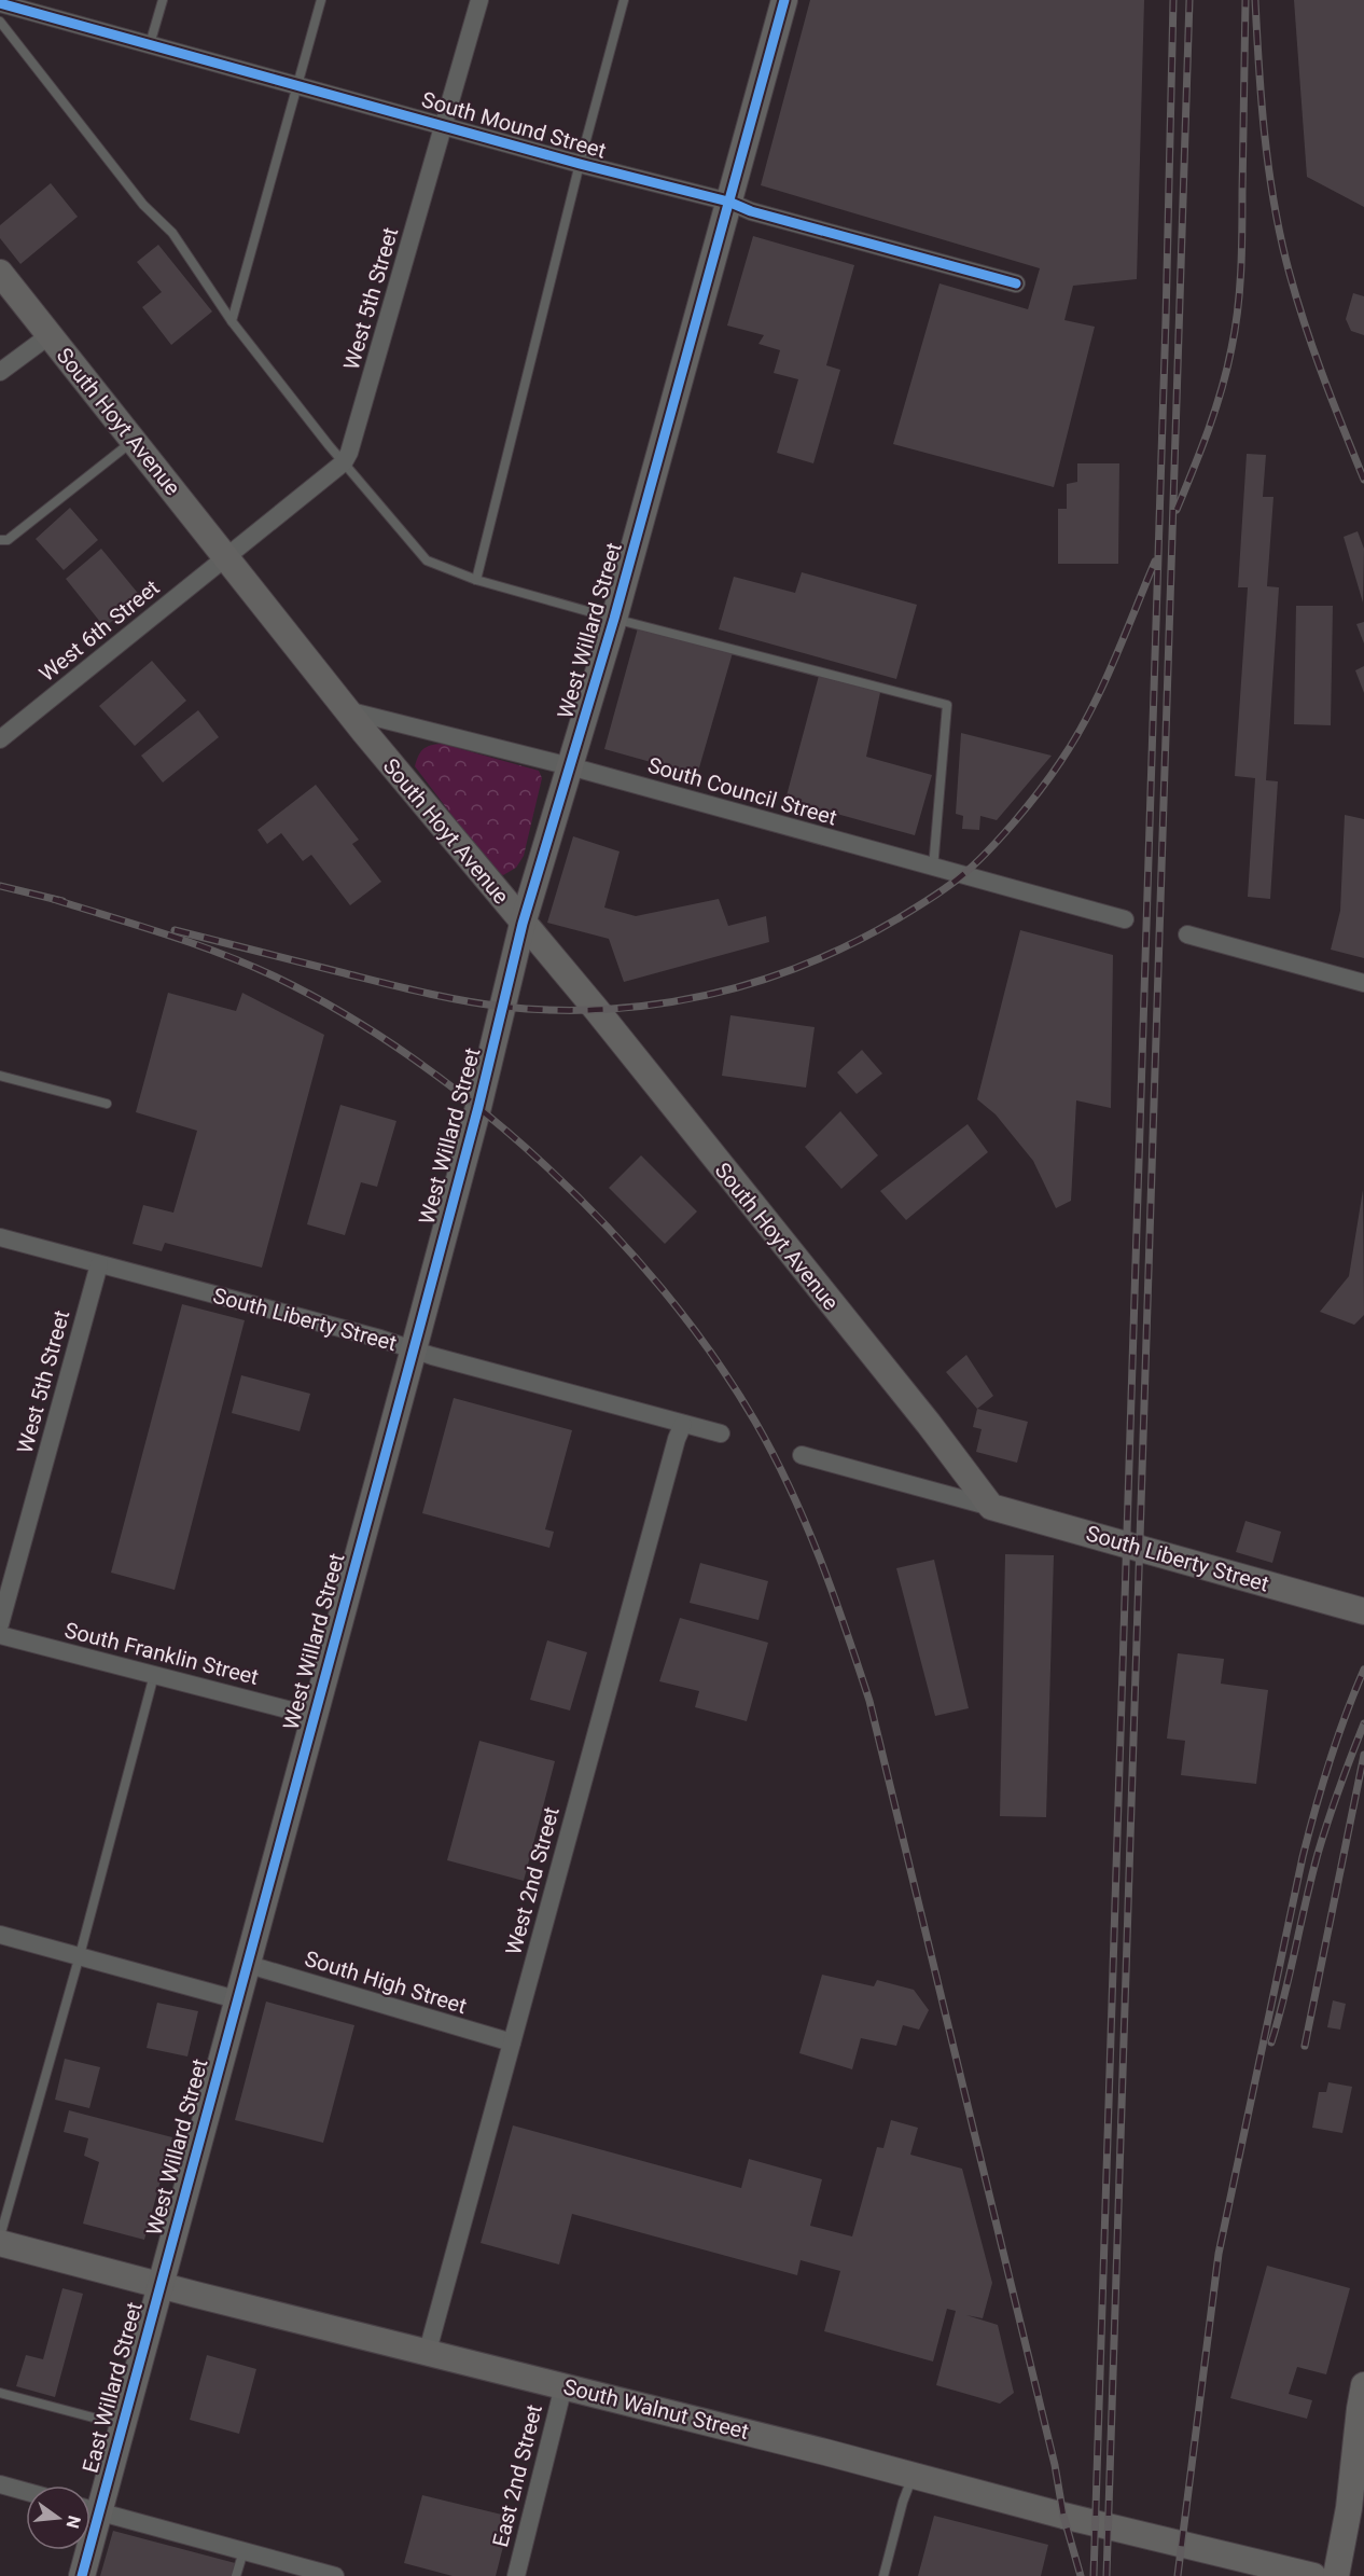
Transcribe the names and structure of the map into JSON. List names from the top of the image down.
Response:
{
  "streets": {
    "main road": [
      "South Hoyt Avenue",
      "West Willard Street",
      "South Liberty Street",
      "East Willard Street",
      "South Walnut Street"
    ],
    "street": [
      "South Mound Street",
      "West 5th Street",
      "West 6th Street",
      "South Council Street",
      "South Franklin Street",
      "West 2nd Street",
      "South High Street",
      "East 2nd Street"
    ]
  },
  "crossings": [
    ["South Mound Street", "West 5th Street"],
    ["South Mound Street", "West Willard Street"],
    ["West 5th Street", "South Hoyt Avenue"],
    ["West 5th Street", "West 6th Street"],
    ["West 5th Street", "South Liberty Street"],
    ["South Hoyt Avenue", "West 6th Street"],
    ["South Hoyt Avenue", "West Willard Street"],
    ["South Hoyt Avenue", "South Council Street"],
    ["South Hoyt Avenue", "South Liberty Street"],
    ["West Willard Street", "South Council Street"],
    ["West Willard Street", "South Liberty Street"],
    ["West Willard Street", "South Franklin Street"],
    ["West Willard Street", "South High Street"],
    ["West Willard Street", "East Willard Street"],
    ["West Willard Street", "South Walnut Street"],
    ["South Liberty Street", "West 2nd Street"],
    ["West 2nd Street", "South High Street"],
    ["West 2nd Street", "South Walnut Street"],
    ["East Willard Street", "South Walnut Street"],
    ["South Walnut Street", "East 2nd Street"]
  ],
  "north": "right"
}
